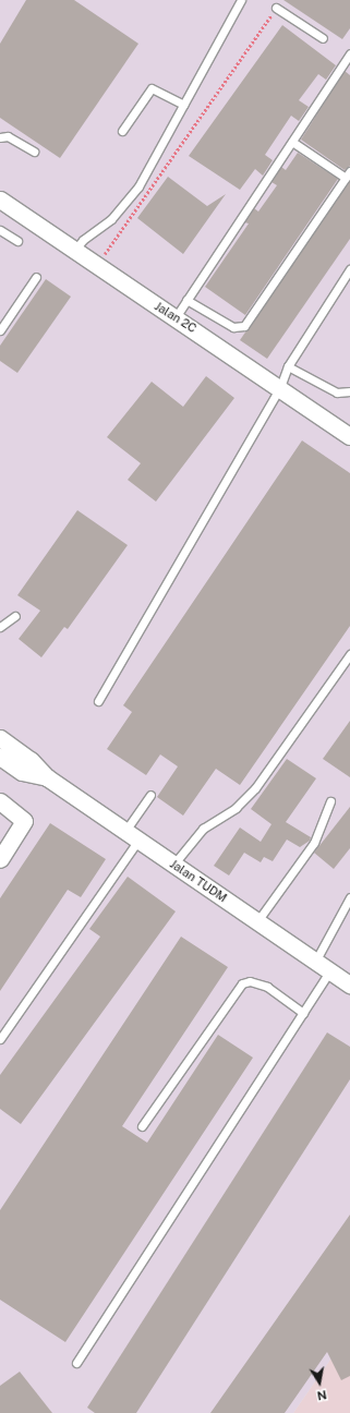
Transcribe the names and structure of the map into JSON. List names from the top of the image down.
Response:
{
  "streets": {
    "street": ["Jalan 2C", "Jalan TUDM"]
  },
  "north": "bottom"
}
